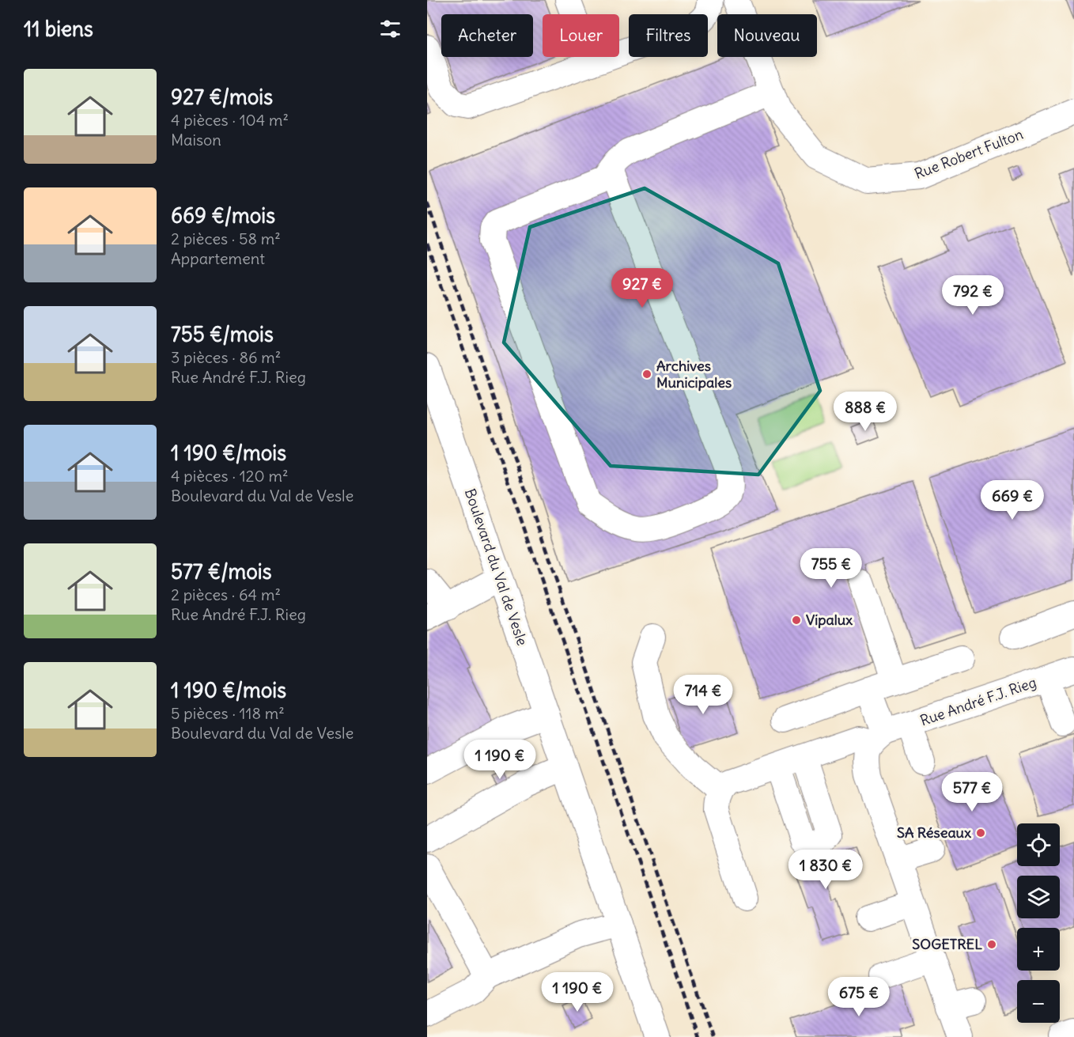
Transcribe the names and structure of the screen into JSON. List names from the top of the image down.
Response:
{
  "streets": {
    "street": ["Rue Robert Fulton", "Boulevard du Val de Vesle", "Rue André F.J. Rieg"]
  },
  "places": [
    "Archives Municipales",
    "Vipalux",
    "SA Réseaux",
    "SOGETREL"
  ],
  "page": {
    "heading": "11 biens",
    "chip": [
      "Acheter",
      "Louer",
      "Filtres",
      "Nouveau"
    ],
    "list": [
      {
        "name": "927 €/mois",
        "note": "4 pièces · 104 m² · Maison"
      },
      {
        "name": "669 €/mois",
        "note": "2 pièces · 58 m² · Appartement"
      },
      {
        "name": "755 €/mois",
        "note": "3 pièces · 86 m² · Rue André F.J. Rieg"
      },
      {
        "name": "1 190 €/mois",
        "note": "4 pièces · 120 m² · Boulevard du Val de Vesle"
      },
      {
        "name": "577 €/mois",
        "note": "2 pièces · 64 m² · Rue André F.J. Rieg"
      },
      {
        "name": "1 190 €/mois",
        "note": "5 pièces · 118 m² · Boulevard du Val de Vesle"
      }
    ],
    "price": [
      "927 €",
      "792 €",
      "888 €",
      "669 €",
      "755 €",
      "714 €",
      "1 190 €",
      "577 €",
      "1 830 €",
      "1 190 €",
      "675 €"
    ],
    "map_buttons": ["+", "−"]
  }
}
